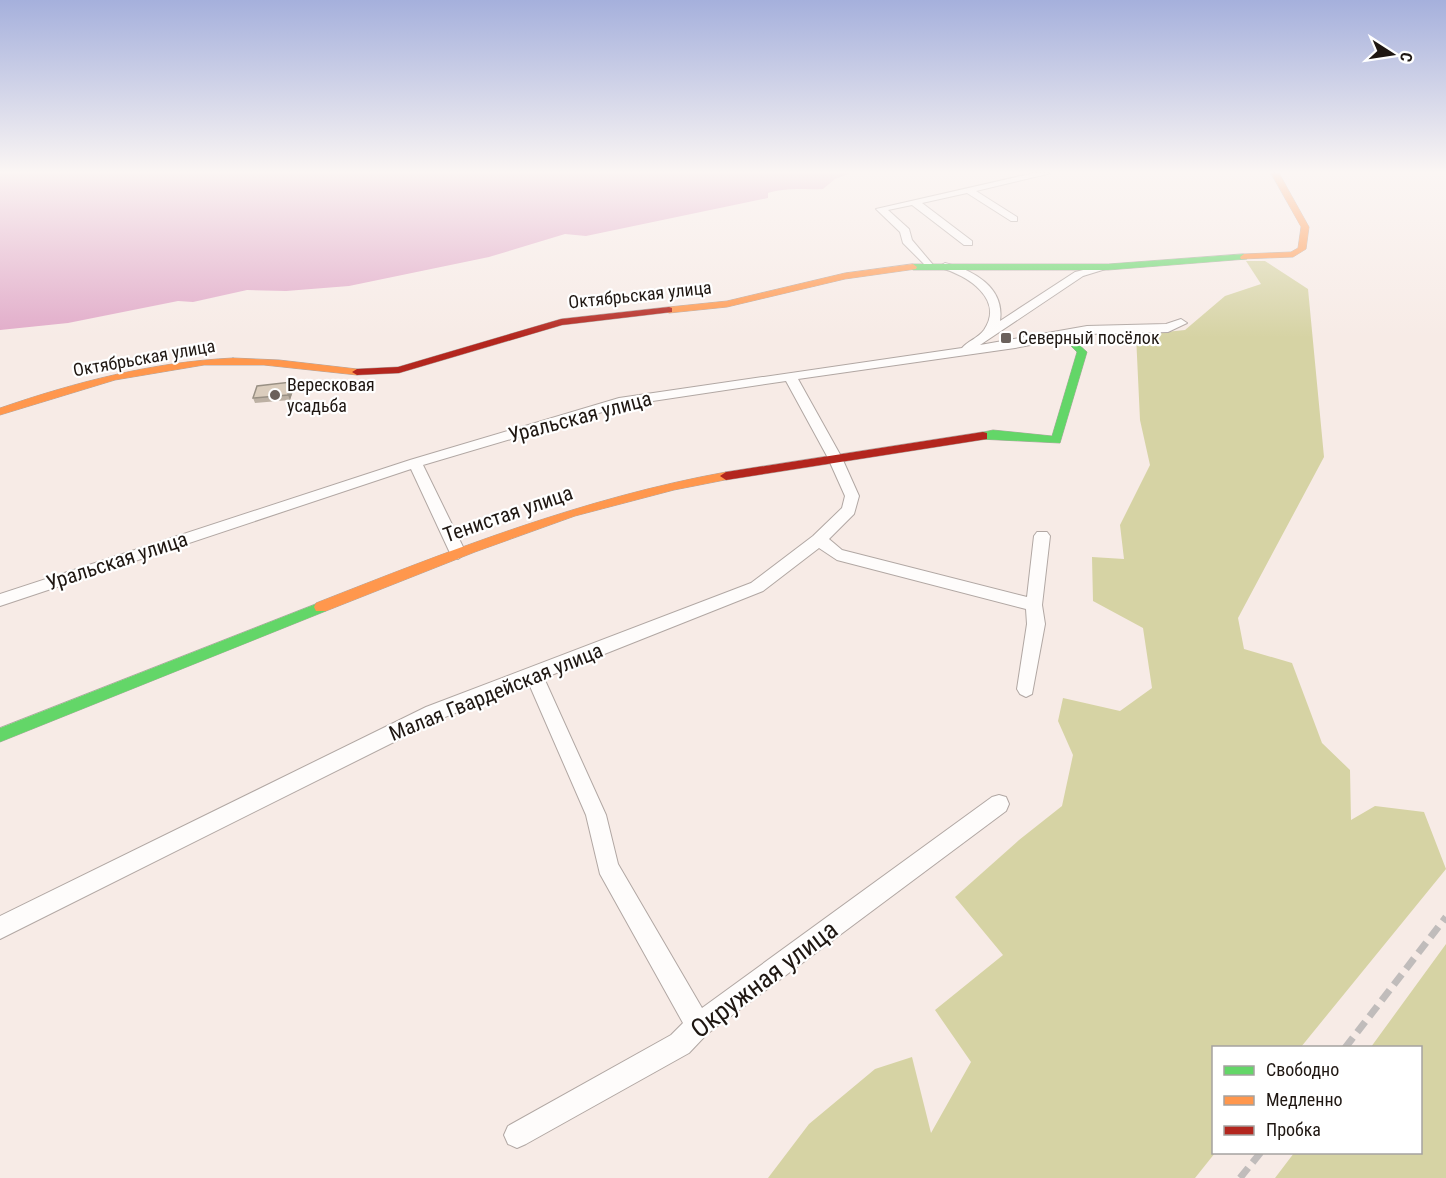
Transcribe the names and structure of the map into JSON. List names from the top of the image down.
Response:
{
  "streets": {
    "street": [
      "Октябрьская улица",
      "Уральская улица",
      "Тенистая улица",
      "Малая Гвардейская улица",
      "Окружная улица"
    ]
  },
  "crossings": [
    ["Уральская улица", "Тенистая улица"],
    ["Уральская улица", "Малая Гвардейская улица"],
    ["Тенистая улица", "Малая Гвардейская улица"]
  ],
  "places": {
    "transit": ["Северный посёлок"],
    "other": ["Вересковая усадьба"]
  },
  "legend": ["Свободно", "Медленно", "Пробка"],
  "north": "right"
}
